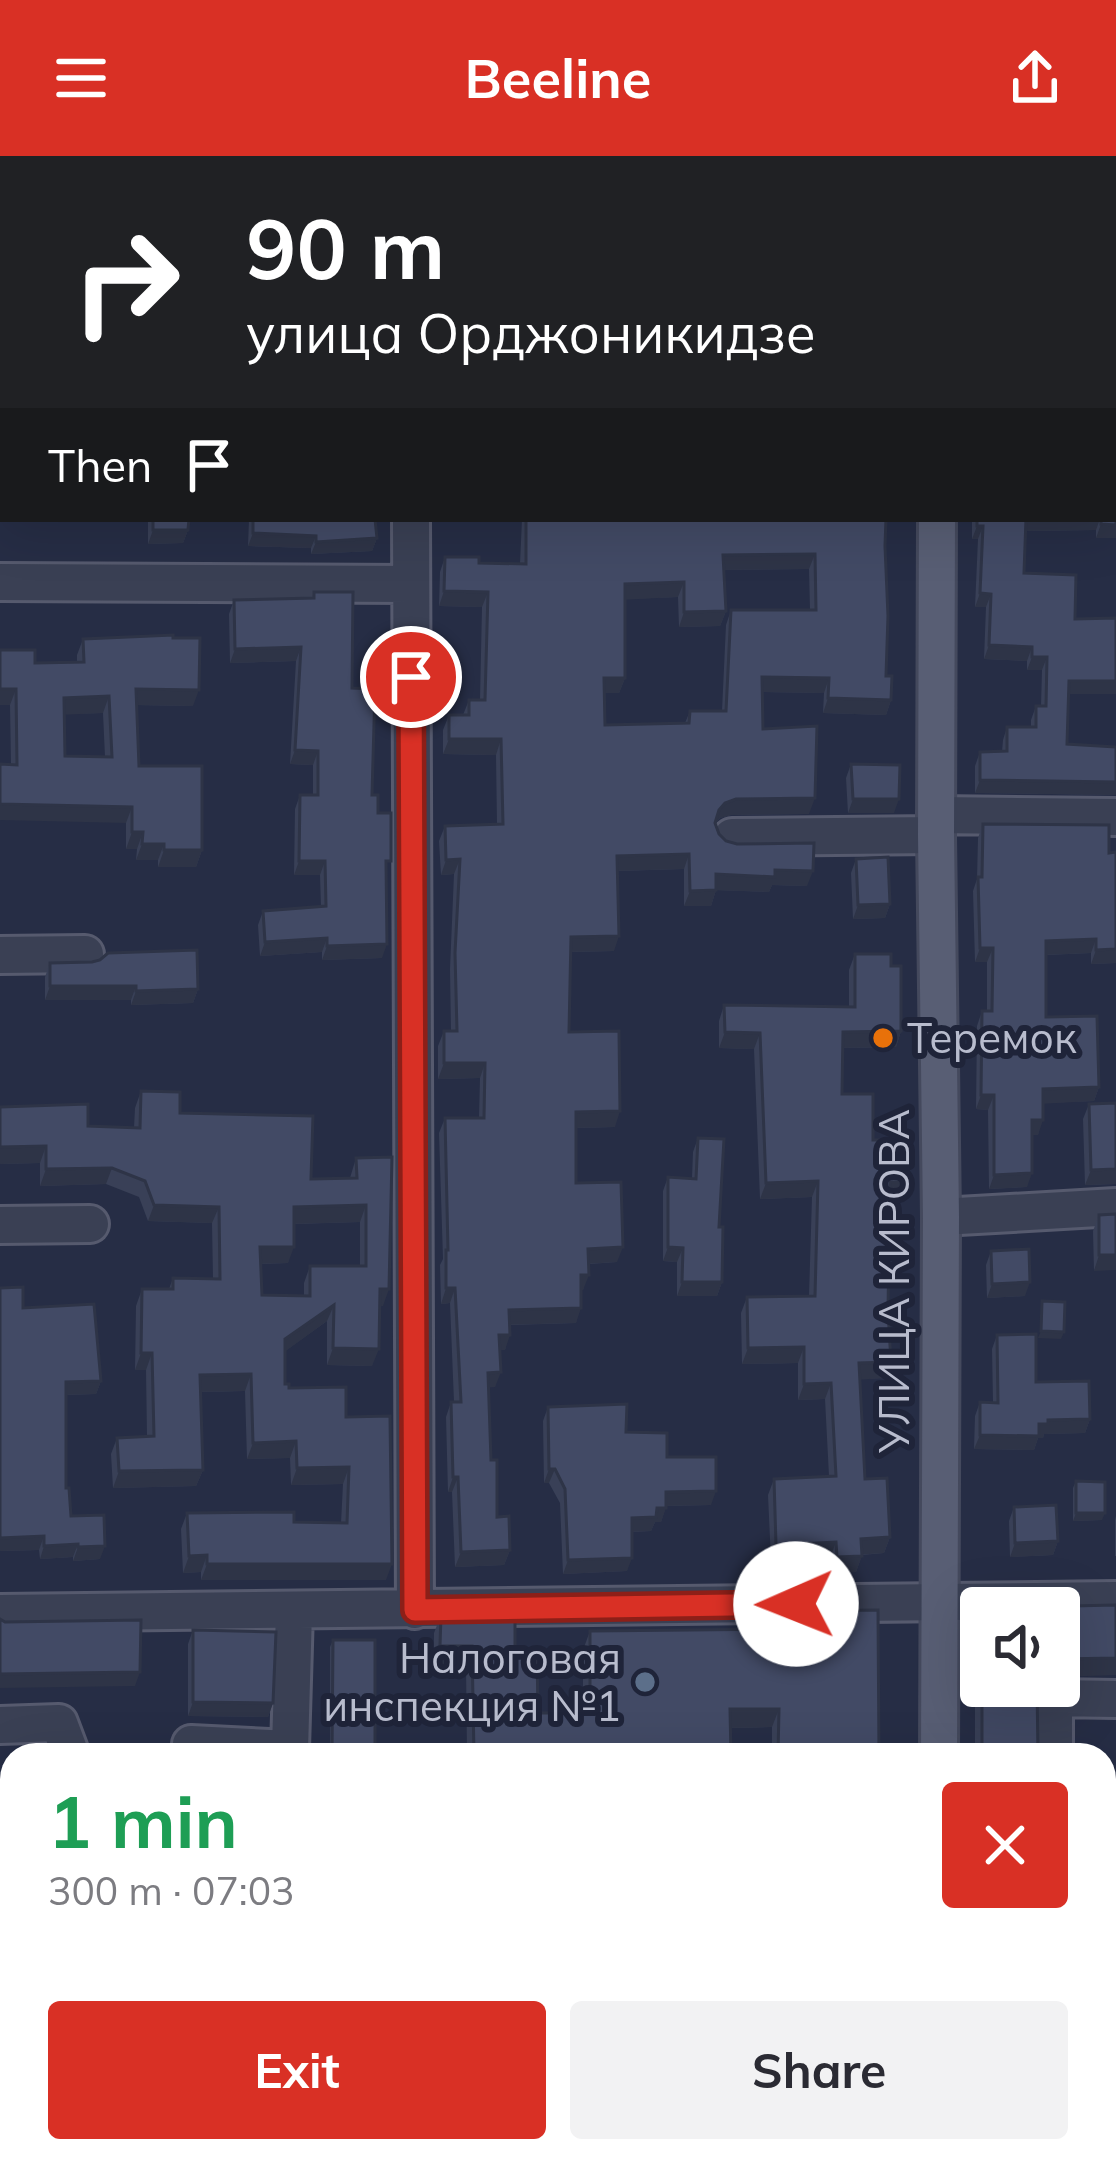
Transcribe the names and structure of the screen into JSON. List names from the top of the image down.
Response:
{
  "streets": {
    "main road": ["УЛИЦА КИРОВА"]
  },
  "places": ["Теремок", "Налоговая инспекция №1"],
  "page": {
    "header": "Beeline",
    "turn": ["90 m", "улица Орджоникидзе"],
    "then": "Then",
    "heading": ["1 min", "300 m · 07:03"],
    "buttons": ["Exit", "Share"]
  }
}
